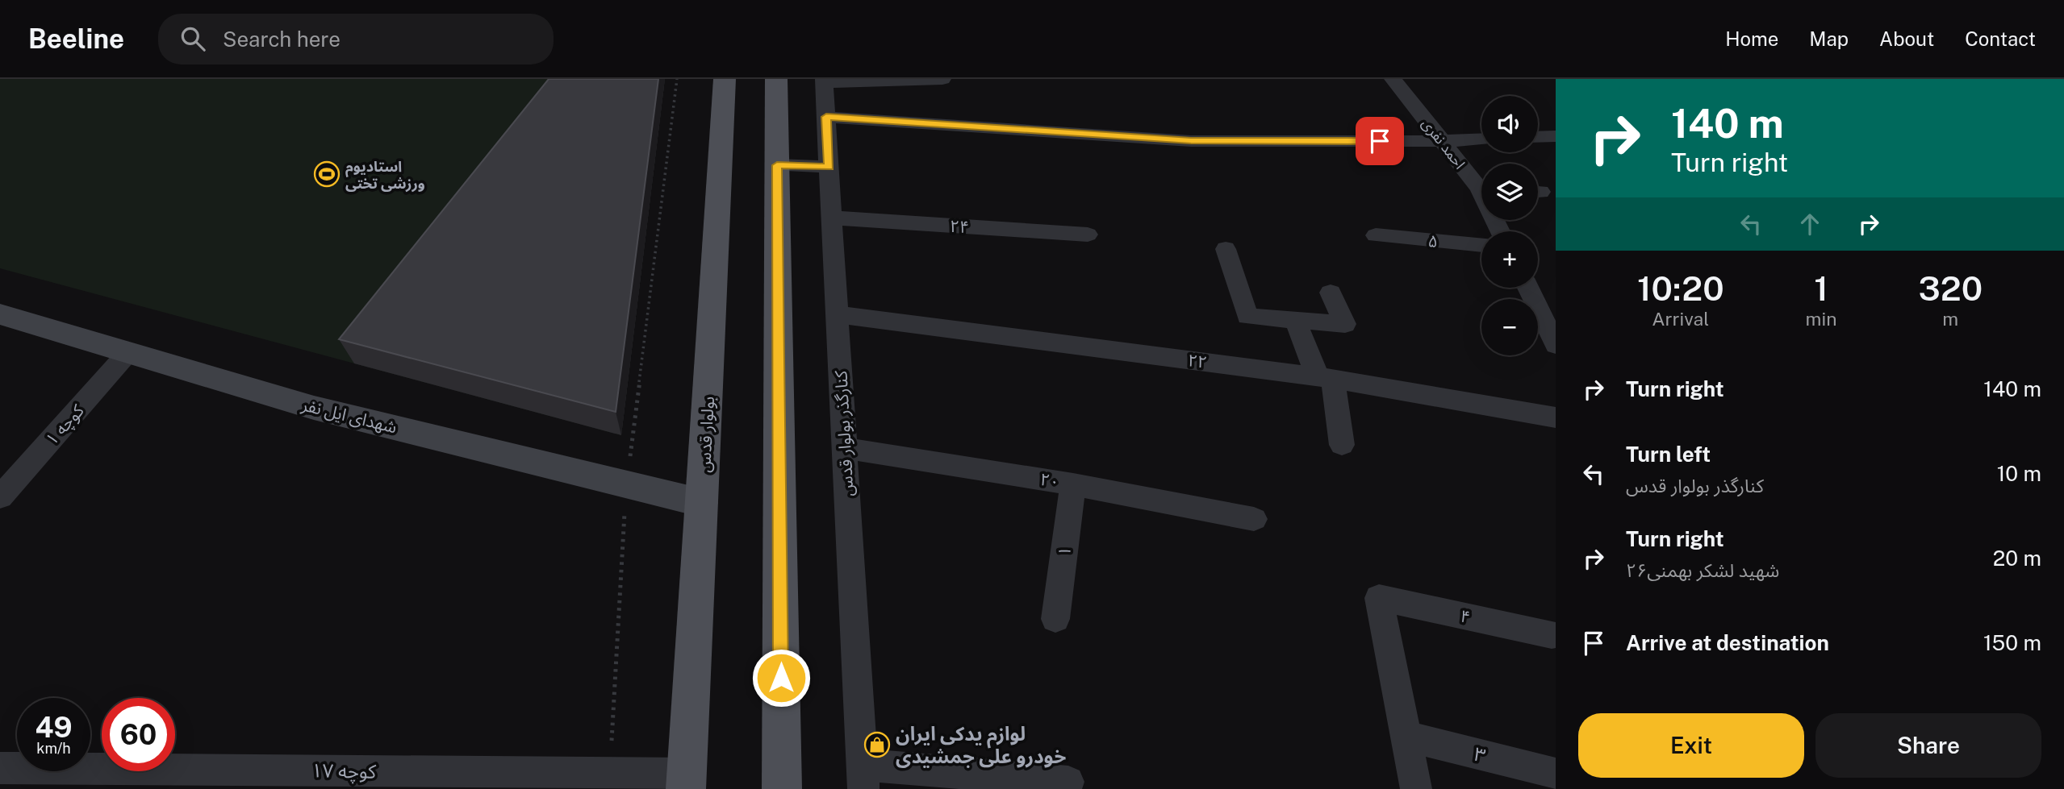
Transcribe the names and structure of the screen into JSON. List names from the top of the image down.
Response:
{
  "streets": {
    "main road": ["شهدای ایل نفر", "بولوار قدس"],
    "street": [
      "احمد نفری",
      "۲۴",
      "۵",
      "۲۲",
      "کوچه ۱",
      "کنارگذر بولوار قدس",
      "۲۰",
      "۱",
      "۴",
      "۳",
      "کوچه ۱۷"
    ]
  },
  "crossings": [
    ["۲۴", "کنارگذر بولوار قدس"],
    ["۲۲", "کنارگذر بولوار قدس"],
    ["شهدای ایل نفر", "کوچه ۱"],
    ["شهدای ایل نفر", "بولوار قدس"],
    ["کنارگذر بولوار قدس", "۲۰"],
    ["بولوار قدس", "کوچه ۱۷"],
    ["۲۰", "۱"],
    ["۴", "۳"]
  ],
  "places": {
    "sports": ["استادیوم ورزشی تختی"],
    "shop": ["لوازم یدکی ایران خودرو علی جمشیدی"]
  },
  "page": {
    "header": "Beeline",
    "search": "Search here",
    "nav": [
      "Home",
      "Map",
      "About",
      "Contact"
    ],
    "turn": ["140 m", "Turn right"],
    "map_buttons": ["+", "−"],
    "eta": [
      "10:20",
      "Arrival",
      "1",
      "min",
      "320",
      "m"
    ],
    "list": [
      {
        "name": "Turn right",
        "value": "140 m"
      },
      {
        "name": "Turn left",
        "note": "کنارگذر بولوار قدس",
        "value": "10 m"
      },
      {
        "name": "Turn right",
        "note": "شهید لشکر بهمنی۲۶",
        "value": "20 m"
      },
      {
        "name": "Arrive at destination",
        "value": "150 m"
      }
    ],
    "speed": "49 km/h",
    "limit": "60",
    "buttons": ["Exit", "Share"]
  }
}
